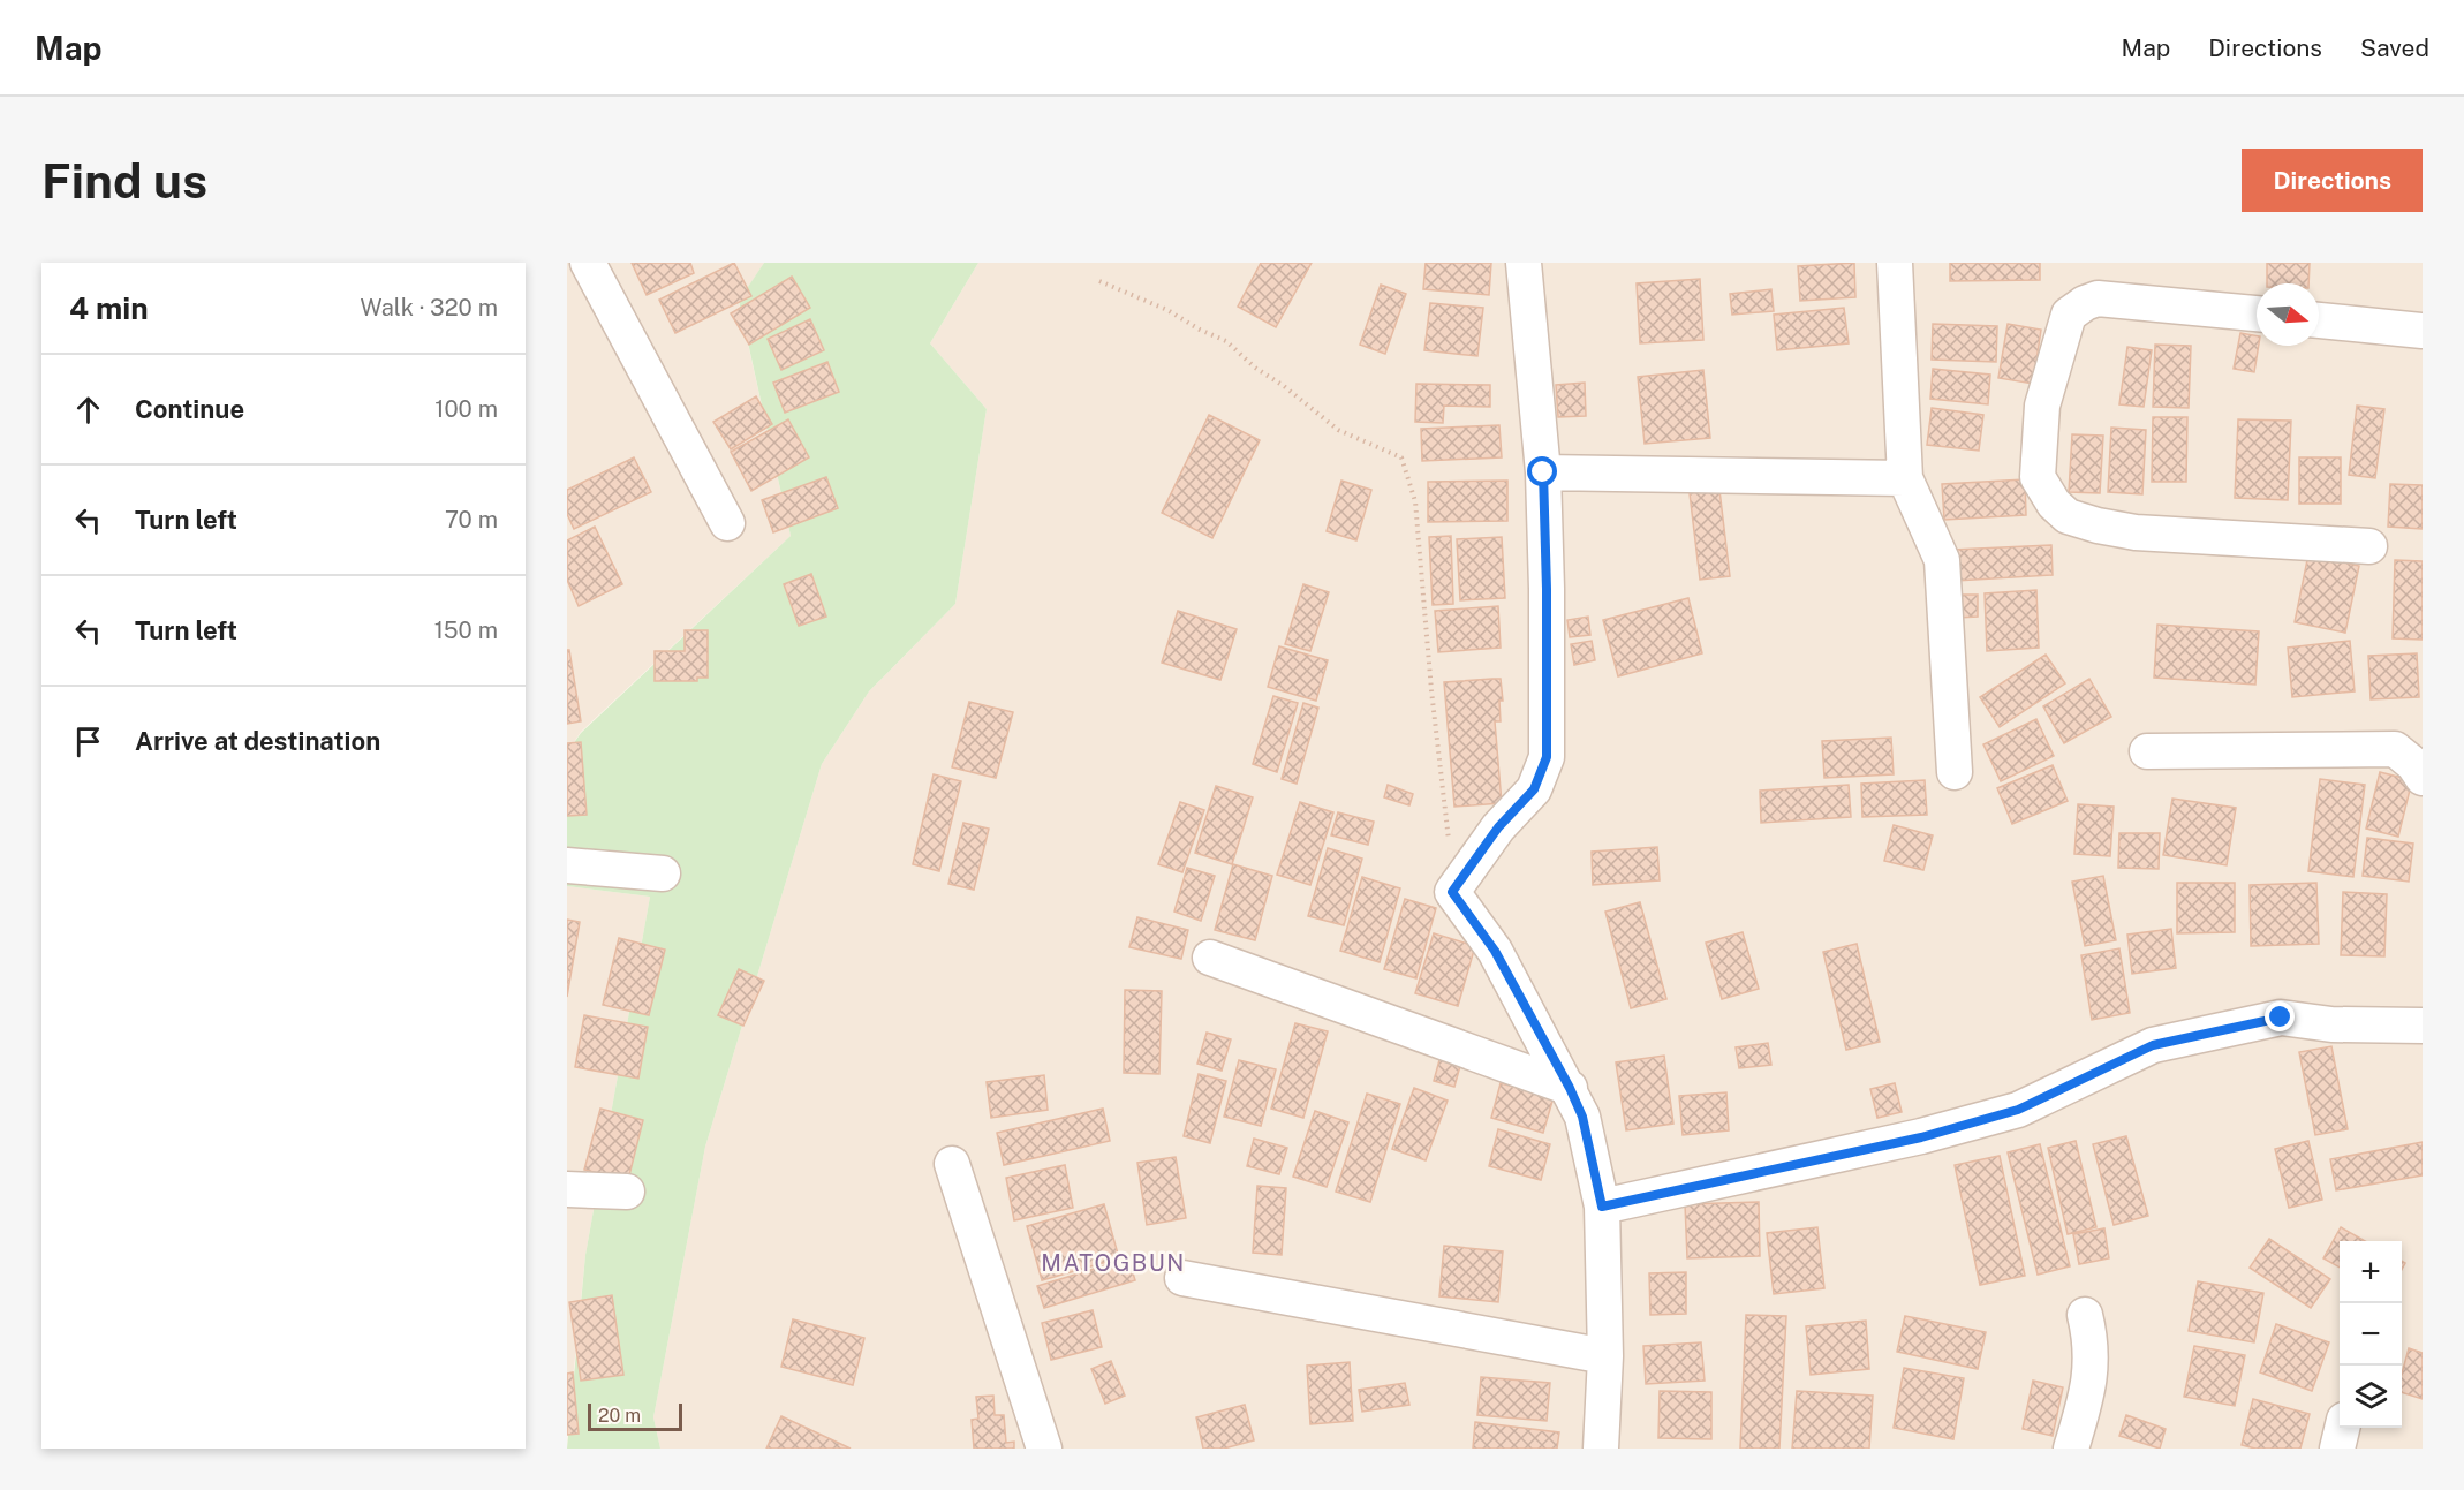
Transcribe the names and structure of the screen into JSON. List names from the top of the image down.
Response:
{
  "districts": ["MATOGBUN"],
  "scale_bar": "20 m",
  "north": "right",
  "page": {
    "header": "Map",
    "nav": ["Map", "Directions", "Saved"],
    "buttons": "Directions",
    "title": "Find us",
    "heading": ["4 min", "Walk · 320 m"],
    "list": [
      ["Continue", "100 m"],
      ["Turn left", "70 m"],
      ["Turn left", "150 m"],
      "Arrive at destination"
    ],
    "map_buttons": ["+", "−"],
    "scale": "20 m"
  }
}
